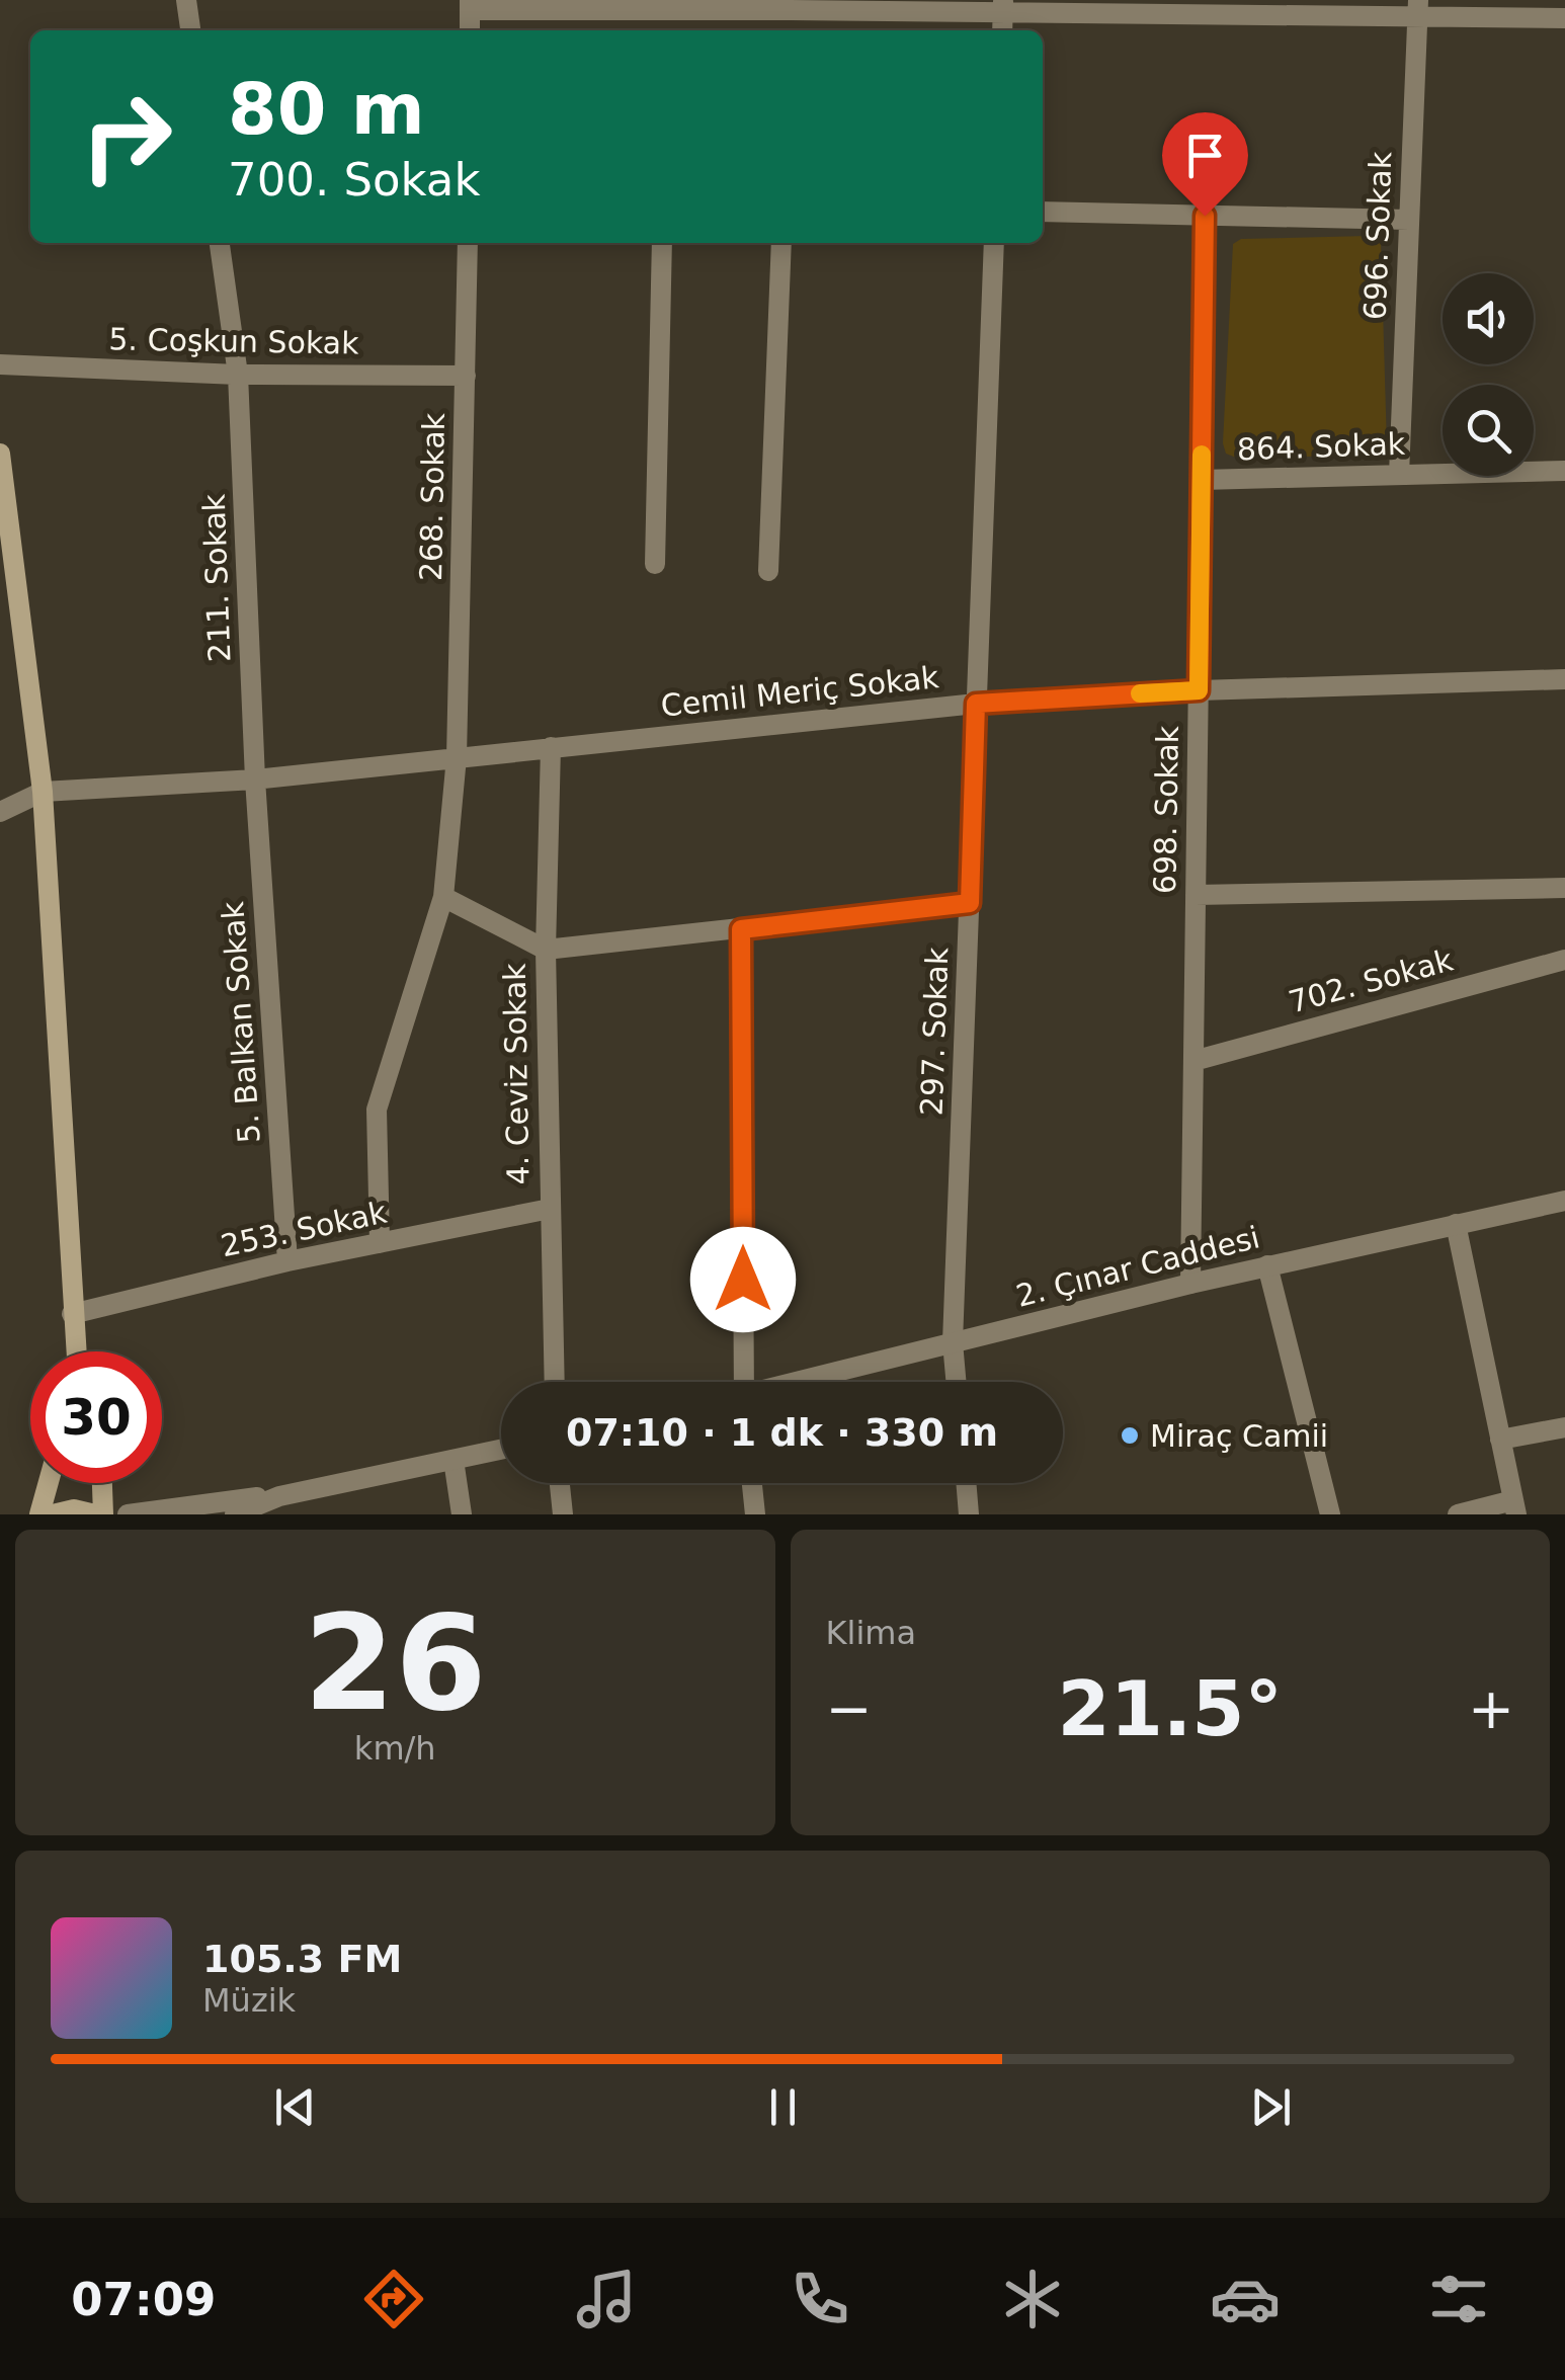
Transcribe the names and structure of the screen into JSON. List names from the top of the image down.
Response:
{
  "streets": {
    "street": [
      "696. Sokak",
      "5. Coşkun Sokak",
      "864. Sokak",
      "268. Sokak",
      "211. Sokak",
      "Cemil Meriç Sokak",
      "698. Sokak",
      "702. Sokak",
      "5. Balkan Sokak",
      "297. Sokak",
      "4. Ceviz Sokak",
      "253. Sokak",
      "2. Çınar Caddesi"
    ]
  },
  "crossings": [
    ["696. Sokak", "864. Sokak"],
    ["5. Coşkun Sokak", "268. Sokak"],
    ["5. Coşkun Sokak", "211. Sokak"],
    ["864. Sokak", "698. Sokak"],
    ["268. Sokak", "Cemil Meriç Sokak"],
    ["268. Sokak", "253. Sokak"],
    ["211. Sokak", "Cemil Meriç Sokak"],
    ["211. Sokak", "5. Balkan Sokak"],
    ["Cemil Meriç Sokak", "698. Sokak"],
    ["Cemil Meriç Sokak", "5. Balkan Sokak"],
    ["Cemil Meriç Sokak", "297. Sokak"],
    ["Cemil Meriç Sokak", "4. Ceviz Sokak"],
    ["698. Sokak", "702. Sokak"],
    ["698. Sokak", "2. Çınar Caddesi"],
    ["5. Balkan Sokak", "253. Sokak"],
    ["297. Sokak", "2. Çınar Caddesi"],
    ["4. Ceviz Sokak", "253. Sokak"]
  ],
  "places": ["Miraç Camii"],
  "page": {
    "turn": ["80 m", "700. Sokak"],
    "limit": "30",
    "trip": "07:10 · 1 dk · 330 m",
    "tile": [
      ["26", "km/h"],
      "Klima"
    ],
    "heat": ["−", "21.5°", "+"],
    "song": ["105.3 FM", "Müzik"],
    "tabs": "07:09"
  }
}
